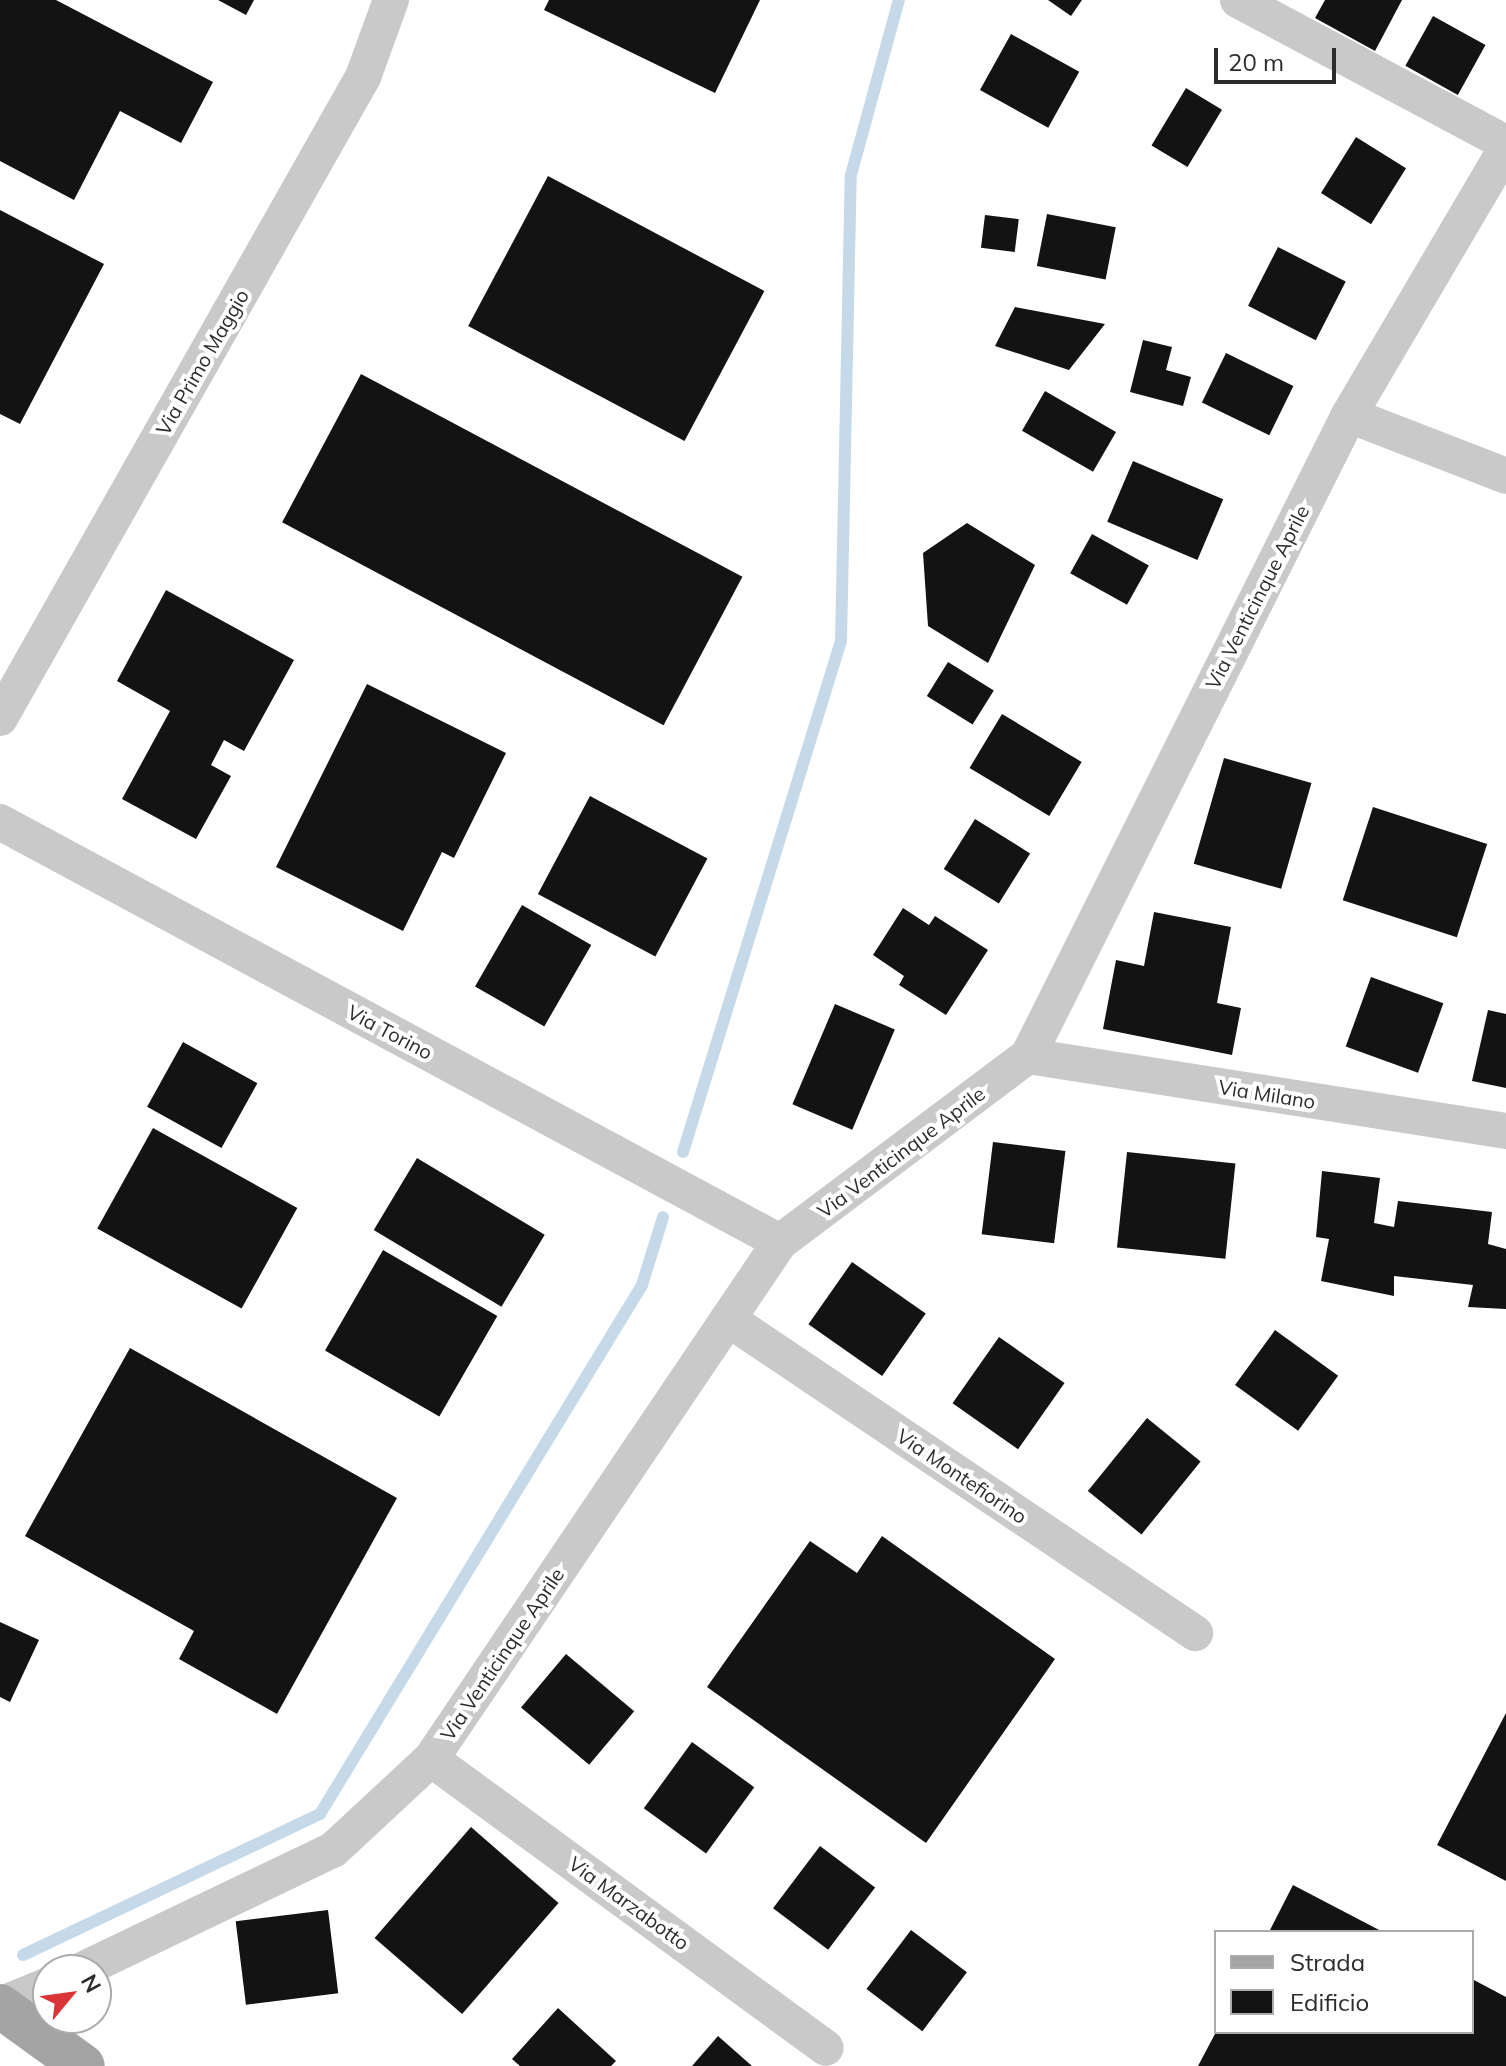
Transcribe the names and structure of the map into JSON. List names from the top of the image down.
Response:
{
  "streets": {
    "street": [
      "Via Primo Maggio",
      "Via Venticinque Aprile",
      "Via Torino",
      "Via Milano",
      "Via Montefiorino",
      "Via Marzabotto"
    ]
  },
  "crossings": [
    ["Via Venticinque Aprile", "Via Torino"],
    ["Via Venticinque Aprile", "Via Milano"],
    ["Via Venticinque Aprile", "Via Montefiorino"],
    ["Via Venticinque Aprile", "Via Marzabotto"]
  ],
  "legend": ["Strada", "Edificio"],
  "scale_bar": "20 m",
  "north": "top right"
}
